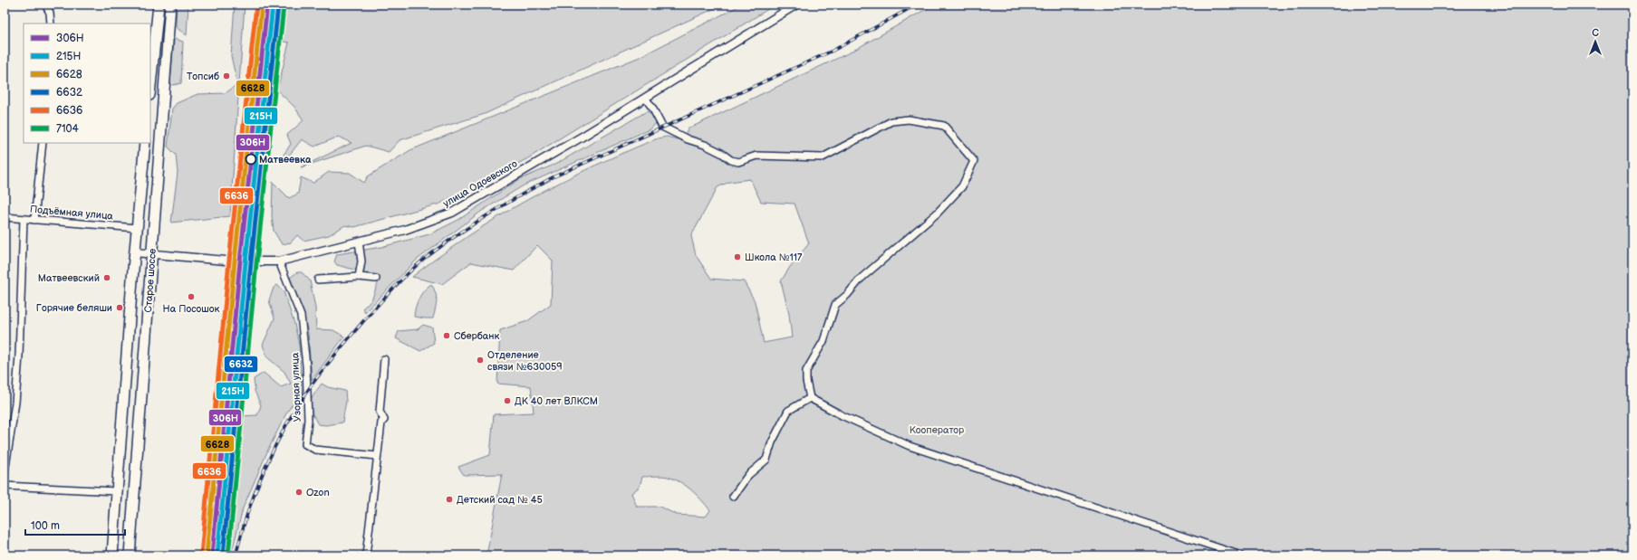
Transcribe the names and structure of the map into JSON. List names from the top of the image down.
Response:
{
  "streets": {
    "highway": ["Старое шоссе"],
    "street": ["улица Одоевского", "Подъёмная улица", "Узорная улица"]
  },
  "crossings": [
    ["улица Одоевского", "Старое шоссе"],
    ["улица Одоевского", "Узорная улица"],
    ["Подъёмная улица", "Старое шоссе"]
  ],
  "parks": ["Кооператор"],
  "places": [
    "Топсиб",
    "Матвеевка",
    "Школа №117",
    "Матвеевский",
    "На Посошок",
    "Горячие беляши",
    "Сбербанк",
    "Отделение связи №630059",
    "ДК 40 лет ВЛКСМ",
    "Ozon",
    "Детский сад № 45"
  ],
  "lines": [
    "transit line 306Н",
    "transit line 6628",
    "transit line 6636",
    "transit line 215Н",
    "transit line 6632",
    "transit line 7104"
  ],
  "legend": [
    "306Н",
    "215Н",
    "6628",
    "6632",
    "6636",
    "7104"
  ],
  "scale_bar": "100 m",
  "north": "top"
}
